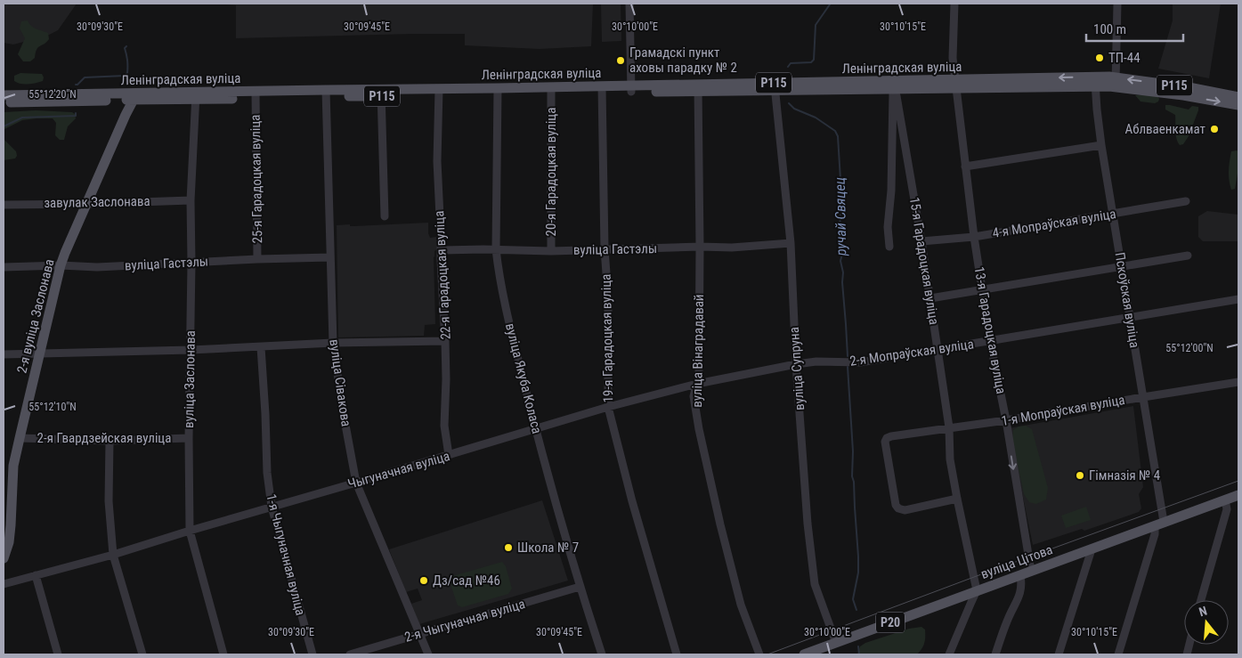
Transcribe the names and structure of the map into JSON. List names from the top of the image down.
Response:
{
  "streets": {
    "main road": [
      "Ленінградская вуліца",
      "Р115",
      "2-я вуліца Заслонава",
      "вуліца Цітова",
      "Р20"
    ],
    "street": [
      "20-я Гарадоцкая вуліца",
      "25-я Гарадоцкая вуліца",
      "завулак Заслонава",
      "4-я Мопраўская вуліца",
      "вуліца Гастэлы",
      "15-я Гарадоцкая вуліца",
      "22-я Гарадоцкая вуліца",
      "Пскоўская вуліца",
      "13-я Гарадоцкая вуліца",
      "19-я Гарадоцкая вуліца",
      "вуліца Вінаградавай",
      "2-я Мопраўская вуліца",
      "вуліца Супруна",
      "вуліца Якуба Коласа",
      "вуліца Заслонава",
      "вуліца Сівакова",
      "1-я Мопраўская вуліца",
      "2-я Гвардзейская вуліца",
      "Чыгуначная вуліца",
      "1-я Чыгуначная вуліца",
      "2-я Чыгуначная вуліца"
    ]
  },
  "crossings": [
    ["Ленінградская вуліца", "20-я Гарадоцкая вуліца"],
    ["Ленінградская вуліца", "25-я Гарадоцкая вуліца"],
    ["Ленінградская вуліца", "15-я Гарадоцкая вуліца"],
    ["Ленінградская вуліца", "22-я Гарадоцкая вуліца"],
    ["Ленінградская вуліца", "Пскоўская вуліца"],
    ["Ленінградская вуліца", "2-я вуліца Заслонава"],
    ["Ленінградская вуліца", "13-я Гарадоцкая вуліца"],
    ["Ленінградская вуліца", "19-я Гарадоцкая вуліца"],
    ["Ленінградская вуліца", "вуліца Вінаградавай"],
    ["Ленінградская вуліца", "вуліца Супруна"],
    ["Ленінградская вуліца", "вуліца Якуба Коласа"],
    ["Ленінградская вуліца", "вуліца Заслонава"],
    ["Ленінградская вуліца", "вуліца Сівакова"],
    ["20-я Гарадоцкая вуліца", "вуліца Гастэлы"],
    ["25-я Гарадоцкая вуліца", "вуліца Гастэлы"],
    ["завулак Заслонава", "2-я вуліца Заслонава"],
    ["завулак Заслонава", "вуліца Заслонава"],
    ["4-я Мопраўская вуліца", "15-я Гарадоцкая вуліца"],
    ["4-я Мопраўская вуліца", "Пскоўская вуліца"],
    ["4-я Мопраўская вуліца", "13-я Гарадоцкая вуліца"],
    ["вуліца Гастэлы", "22-я Гарадоцкая вуліца"],
    ["вуліца Гастэлы", "2-я вуліца Заслонава"],
    ["вуліца Гастэлы", "19-я Гарадоцкая вуліца"],
    ["вуліца Гастэлы", "вуліца Вінаградавай"],
    ["вуліца Гастэлы", "вуліца Супруна"],
    ["вуліца Гастэлы", "вуліца Якуба Коласа"],
    ["вуліца Гастэлы", "вуліца Заслонава"],
    ["вуліца Гастэлы", "вуліца Сівакова"],
    ["15-я Гарадоцкая вуліца", "2-я Мопраўская вуліца"],
    ["15-я Гарадоцкая вуліца", "1-я Мопраўская вуліца"],
    ["15-я Гарадоцкая вуліца", "вуліца Цітова"],
    ["22-я Гарадоцкая вуліца", "Чыгуначная вуліца"],
    ["Пскоўская вуліца", "2-я Мопраўская вуліца"],
    ["Пскоўская вуліца", "1-я Мопраўская вуліца"],
    ["Пскоўская вуліца", "вуліца Цітова"],
    ["2-я вуліца Заслонава", "2-я Гвардзейская вуліца"],
    ["13-я Гарадоцкая вуліца", "2-я Мопраўская вуліца"],
    ["13-я Гарадоцкая вуліца", "1-я Мопраўская вуліца"],
    ["13-я Гарадоцкая вуліца", "вуліца Цітова"],
    ["19-я Гарадоцкая вуліца", "Чыгуначная вуліца"],
    ["вуліца Вінаградавай", "Чыгуначная вуліца"],
    ["2-я Мопраўская вуліца", "вуліца Супруна"],
    ["2-я Мопраўская вуліца", "Чыгуначная вуліца"],
    ["вуліца Супруна", "Чыгуначная вуліца"],
    ["вуліца Супруна", "вуліца Цітова"],
    ["вуліца Якуба Коласа", "Чыгуначная вуліца"],
    ["вуліца Якуба Коласа", "2-я Чыгуначная вуліца"],
    ["вуліца Заслонава", "2-я Гвардзейская вуліца"],
    ["вуліца Заслонава", "Чыгуначная вуліца"],
    ["вуліца Сівакова", "Чыгуначная вуліца"],
    ["вуліца Сівакова", "2-я Чыгуначная вуліца"],
    ["Чыгуначная вуліца", "1-я Чыгуначная вуліца"]
  ],
  "water": ["ручай Свяцец"],
  "places": [
    "ТП-44",
    "Грамадскі пункт аховы парадку № 2",
    "Аблваенкамат",
    "Гімназія № 4",
    "Школа № 7",
    "Дз/сад №46"
  ],
  "scale_bar": "100 m",
  "north": "top",
  "coordinates": [
    "30°09'30\"E",
    "30°09'45\"E",
    "30°10'00\"E",
    "30°10'15\"E",
    "55°12'20\"N",
    "55°12'00\"N",
    "55°12'10\"N"
  ]
}
